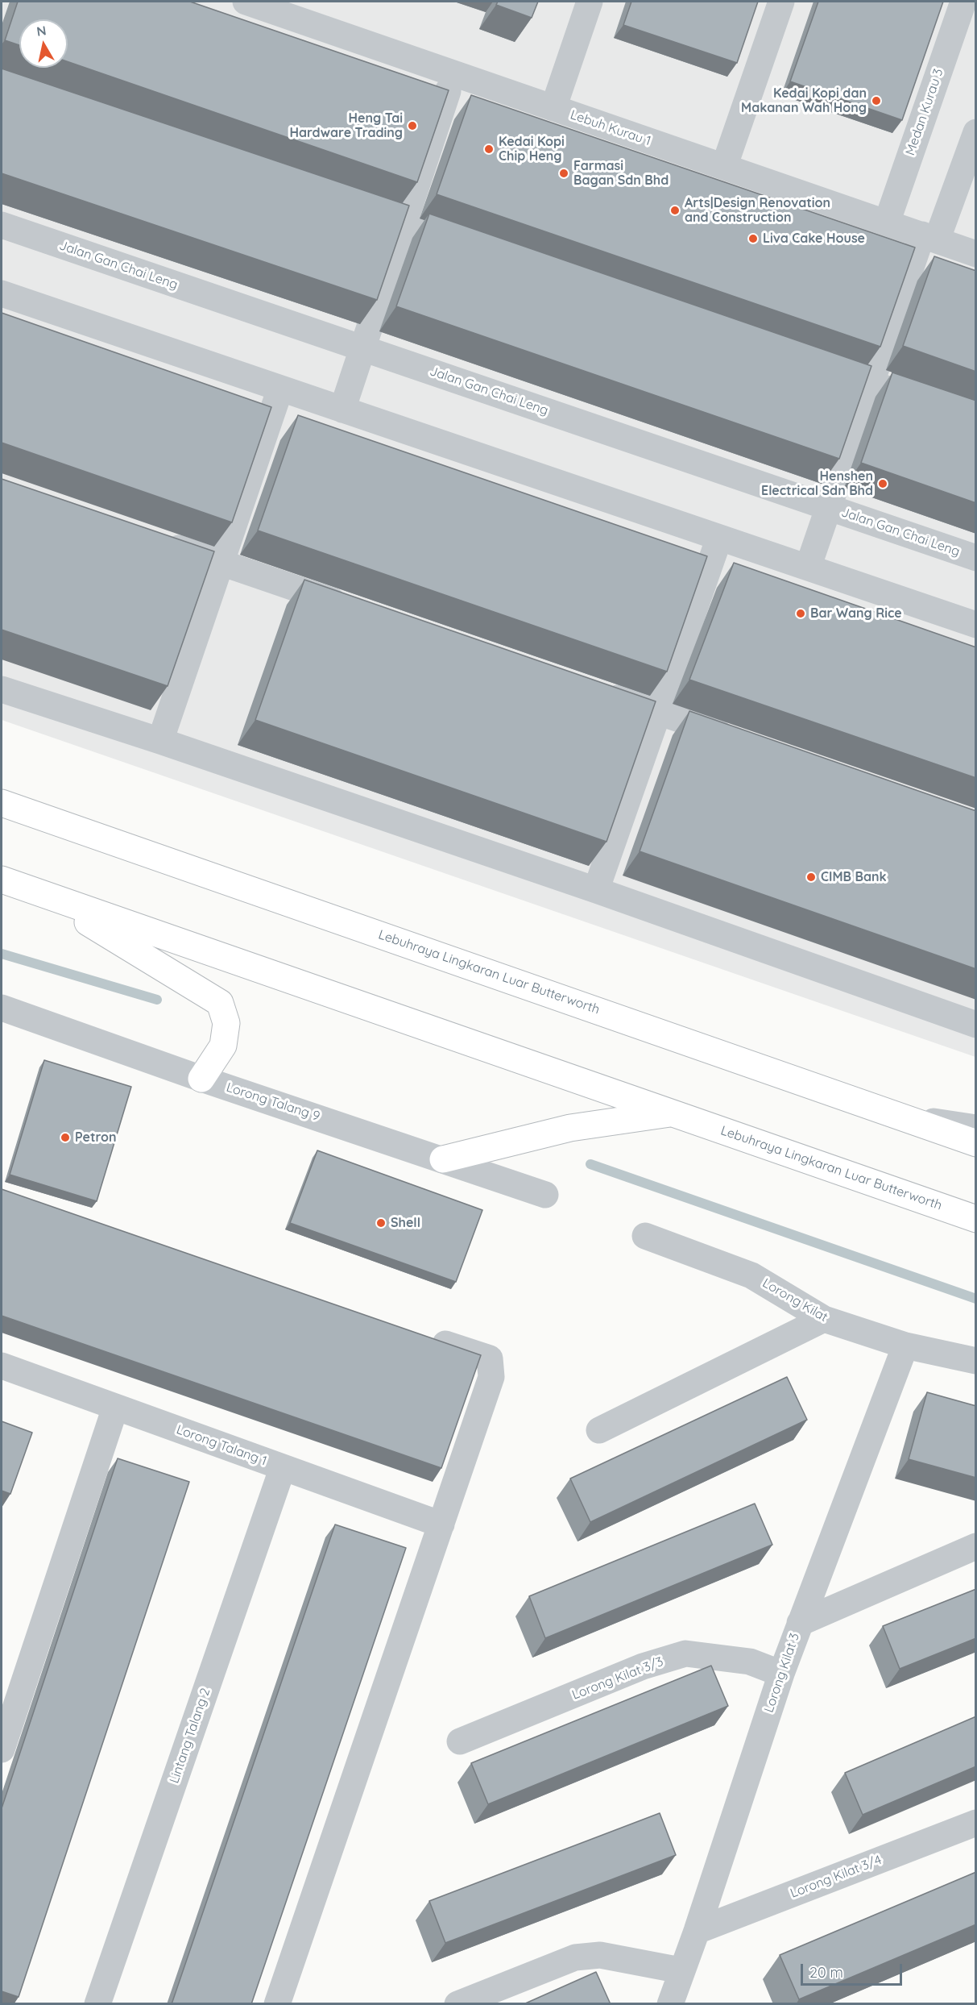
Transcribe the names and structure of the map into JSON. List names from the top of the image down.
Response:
{
  "streets": {
    "highway": ["Lebuhraya Lingkaran Luar Butterworth"],
    "street": [
      "Medan Kurau 3",
      "Lebuh Kurau 1",
      "Jalan Gan Chai Leng",
      "Lorong Talang 9",
      "Lorong Kilat",
      "Lorong Talang 1",
      "Lorong Kilat 3",
      "Lorong Kilat 3/3",
      "Lintang Talang 2",
      "Lorong Kilat 3/4"
    ]
  },
  "crossings": [
    ["Medan Kurau 3", "Lebuh Kurau 1"],
    ["Lorong Kilat", "Lorong Kilat 3"],
    ["Lorong Talang 1", "Lintang Talang 2"],
    ["Lorong Kilat 3", "Lorong Kilat 3/3"],
    ["Lorong Kilat 3", "Lorong Kilat 3/4"]
  ],
  "places": [
    "Kedai Kopi dan Makanan Wah Hong",
    "Heng Tai Hardware Trading",
    "Kedai Kopi Chip Heng",
    "Farmasi Bagan Sdn Bhd",
    "Arts|Design Renovation and Construction",
    "Liva Cake House",
    "Henshen Electrical Sdn Bhd",
    "Bar Wang Rice",
    "CIMB Bank",
    "Petron",
    "Shell"
  ],
  "scale_bar": "20 m",
  "north": "top"
}
